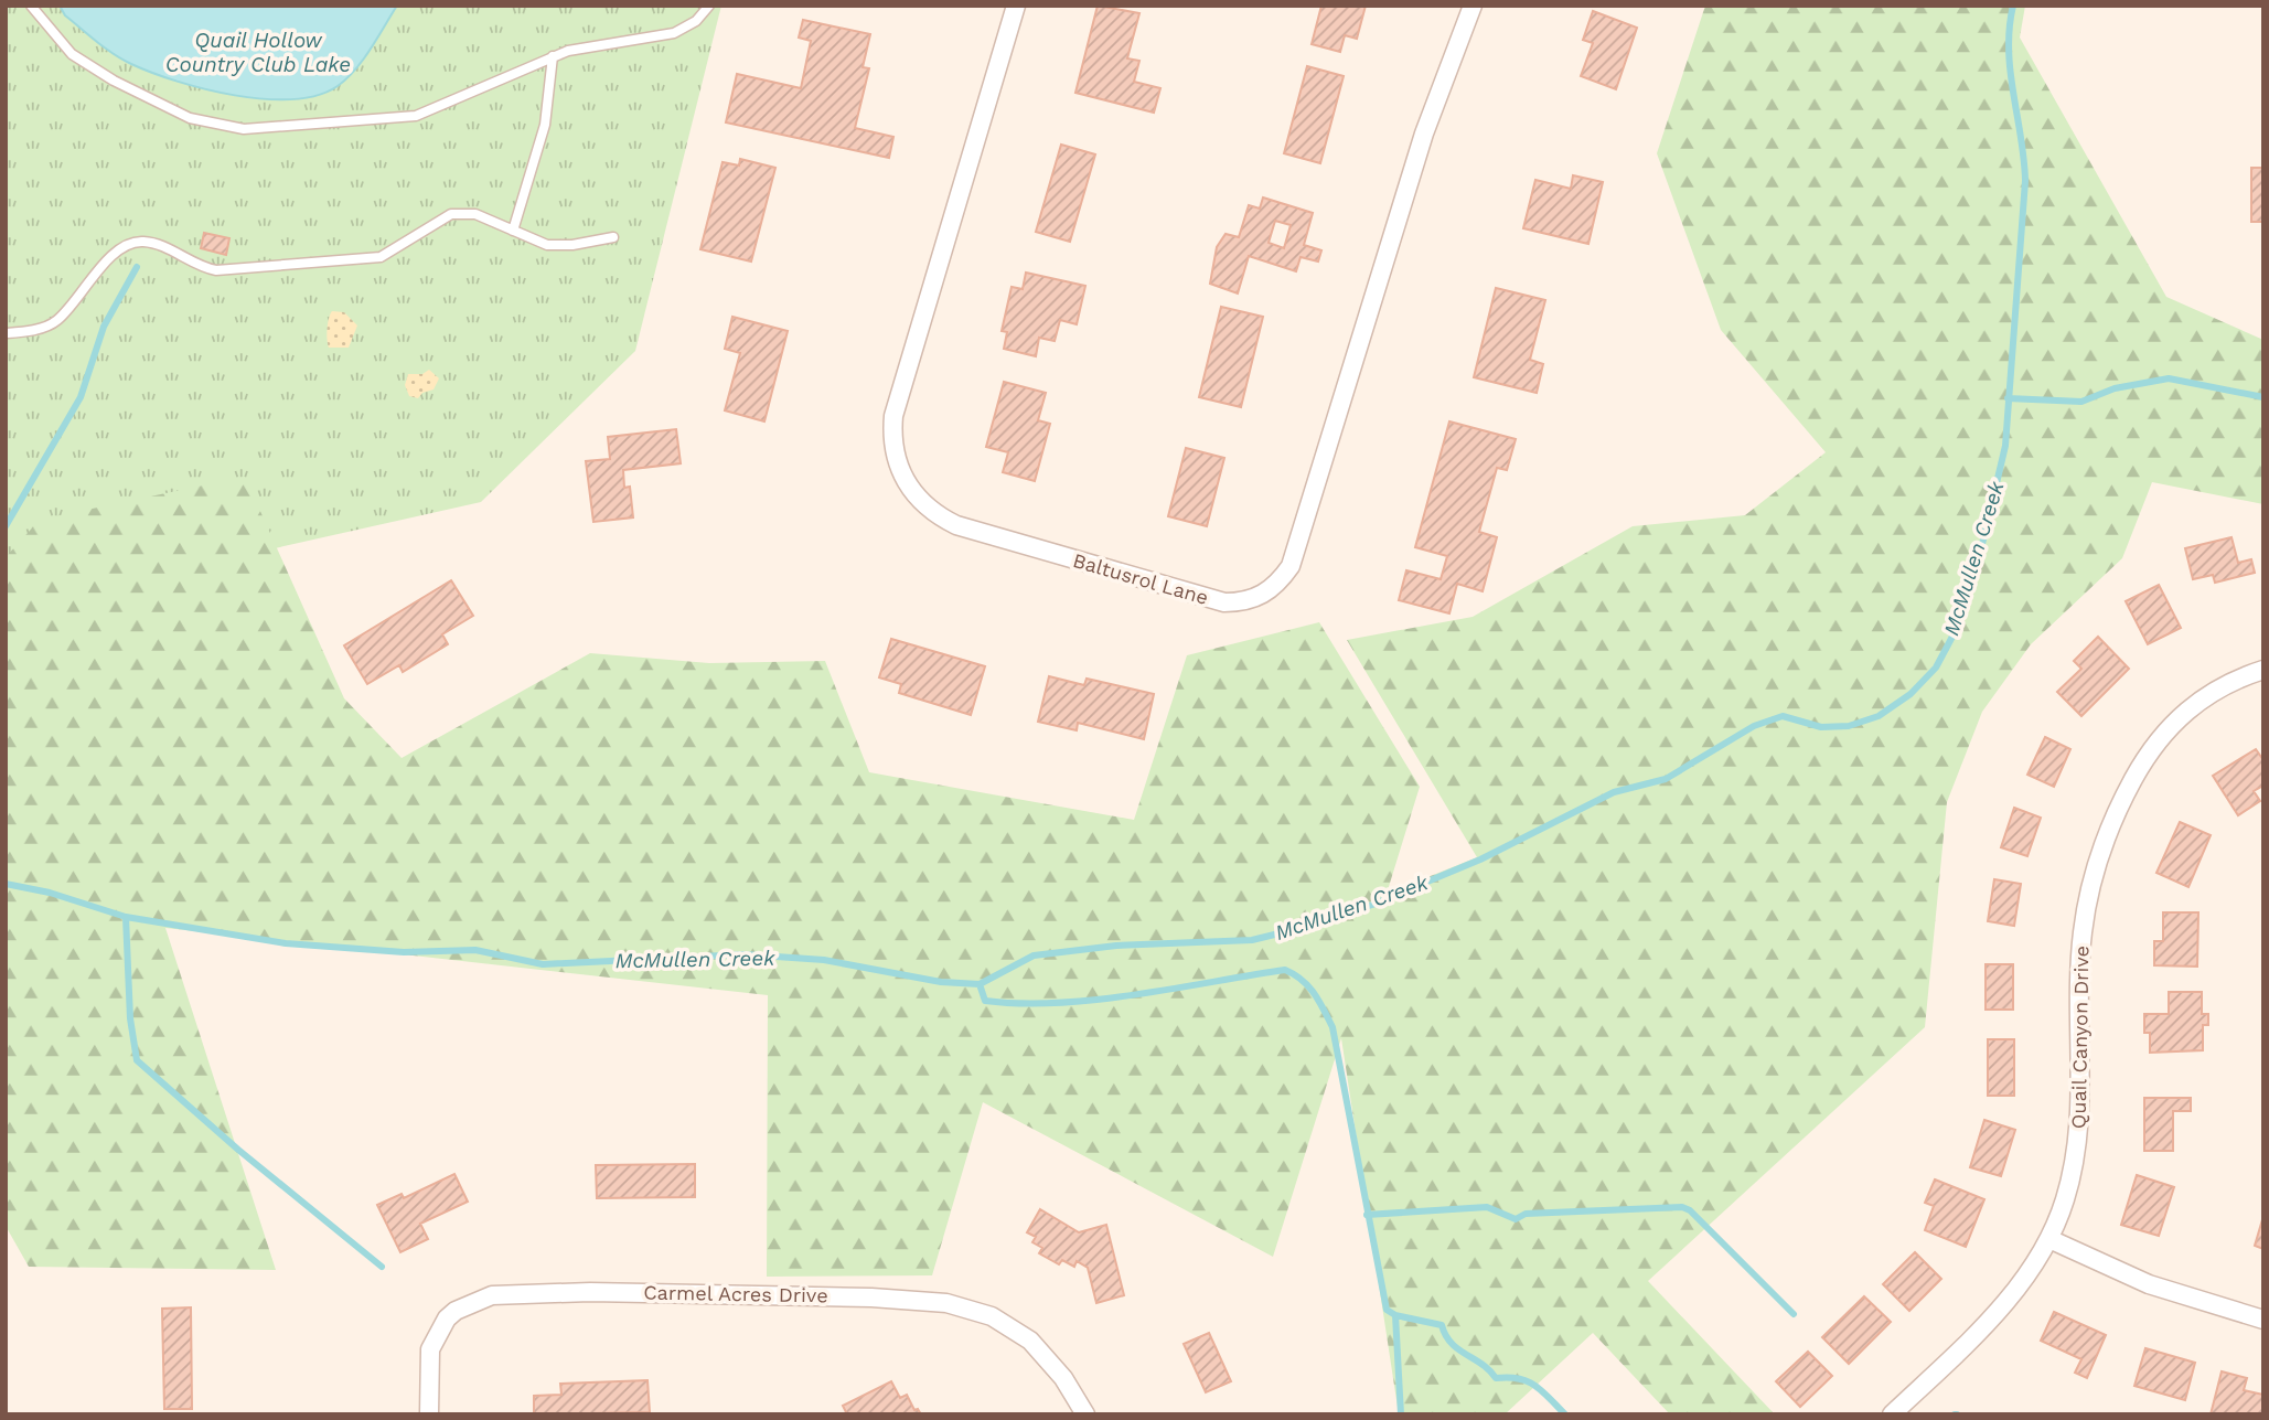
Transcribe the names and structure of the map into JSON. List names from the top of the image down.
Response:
{
  "streets": {
    "street": ["Baltusrol Lane", "Quail Canyon Drive", "Carmel Acres Drive"]
  },
  "water": ["Quail Hollow Country Club Lake", "McMullen Creek"]
}
